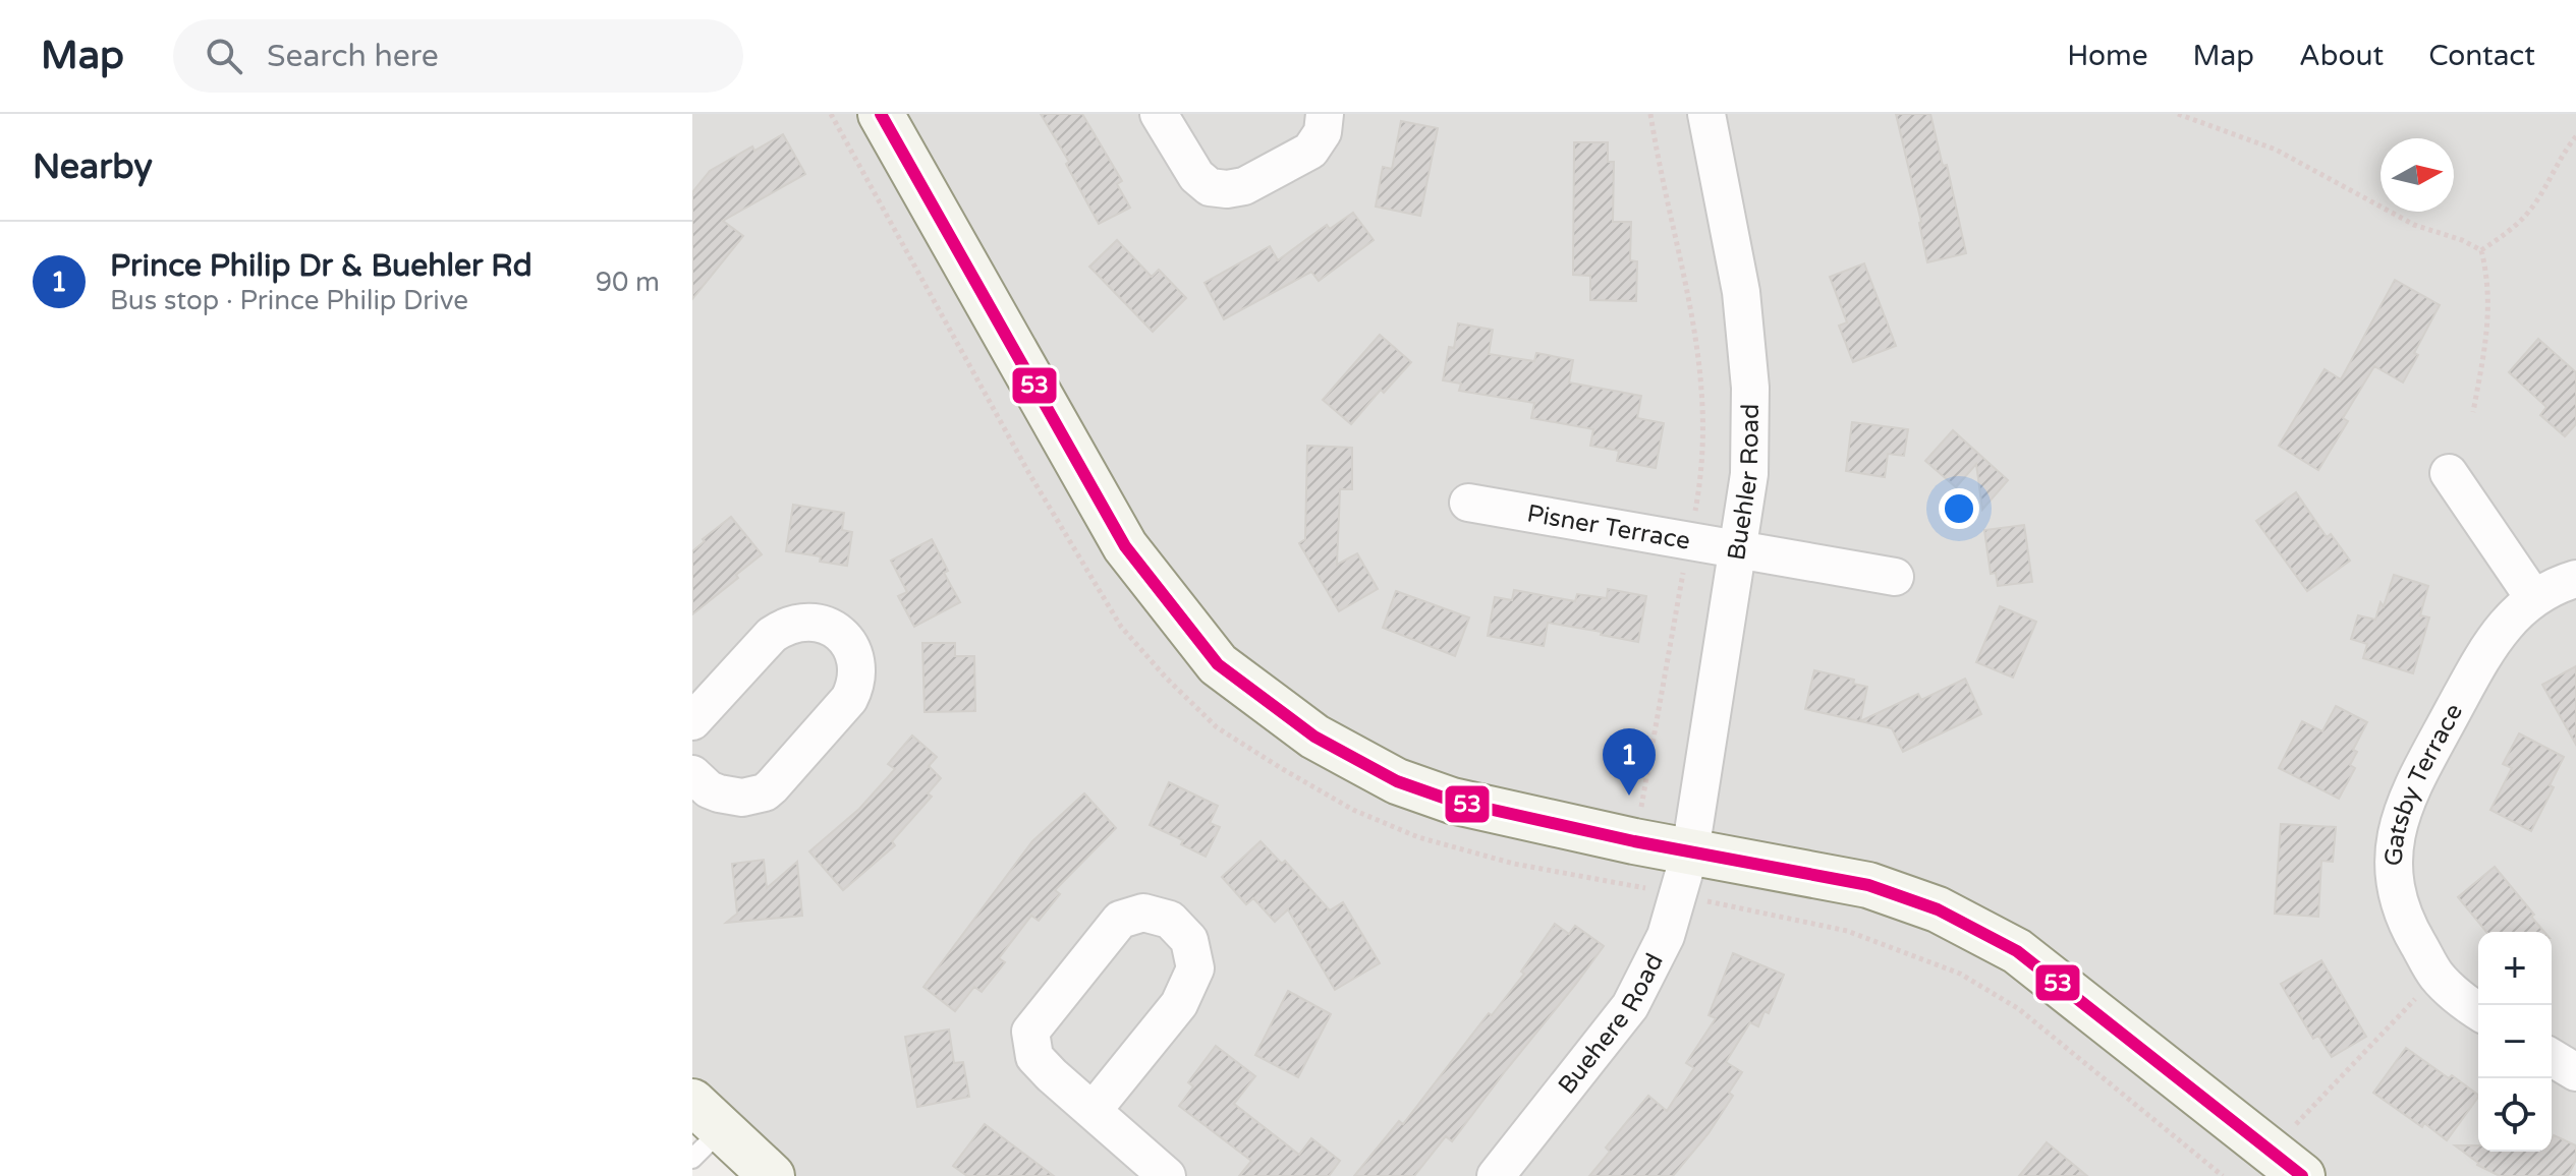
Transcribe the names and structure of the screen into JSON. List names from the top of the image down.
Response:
{
  "streets": {
    "street": [
      "Buehler Road",
      "Pisner Terrace",
      "Gatsby Terrace",
      "Buehere Road"
    ]
  },
  "crossings": [
    ["Buehler Road", "Pisner Terrace"],
    ["Buehler Road", "Buehere Road"]
  ],
  "lines": ["transit line 53"],
  "north": "right",
  "page": {
    "header": "Map",
    "search": "Search here",
    "nav": [
      "Home",
      "Map",
      "About",
      "Contact"
    ],
    "heading": "Nearby",
    "list": [
      {
        "mark": "1",
        "name": "Prince Philip Dr & Buehler Rd",
        "note": "Bus stop · Prince Philip Drive",
        "value": "90 m"
      }
    ],
    "pins": "1",
    "map_buttons": ["+", "−"]
  }
}
